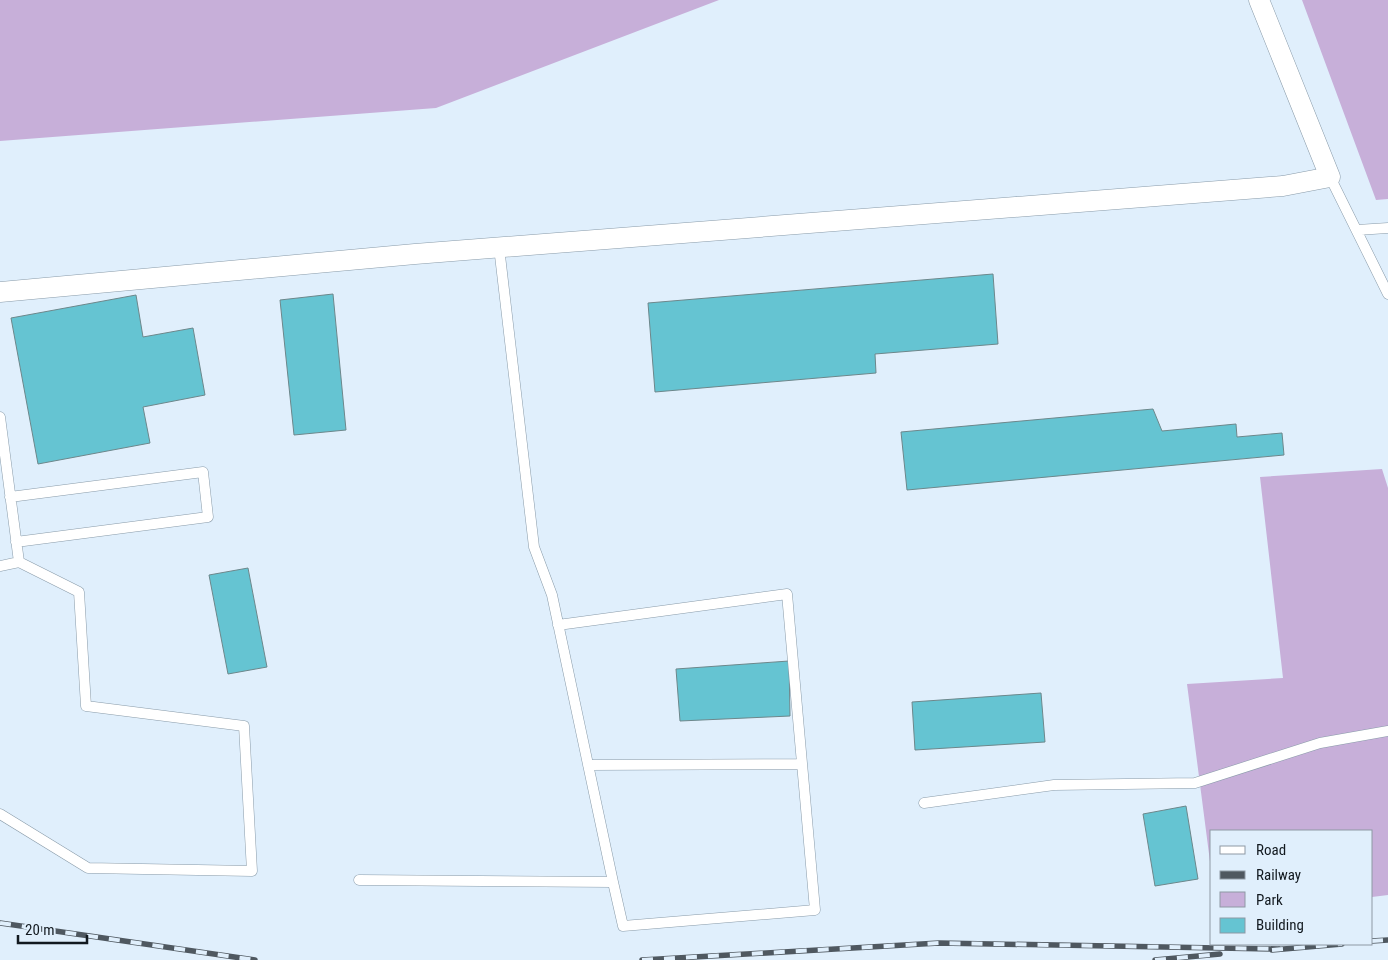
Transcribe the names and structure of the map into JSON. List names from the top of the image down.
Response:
{
  "legend": [
    "Road",
    "Railway",
    "Park",
    "Building"
  ],
  "scale_bar": "20 m"
}
